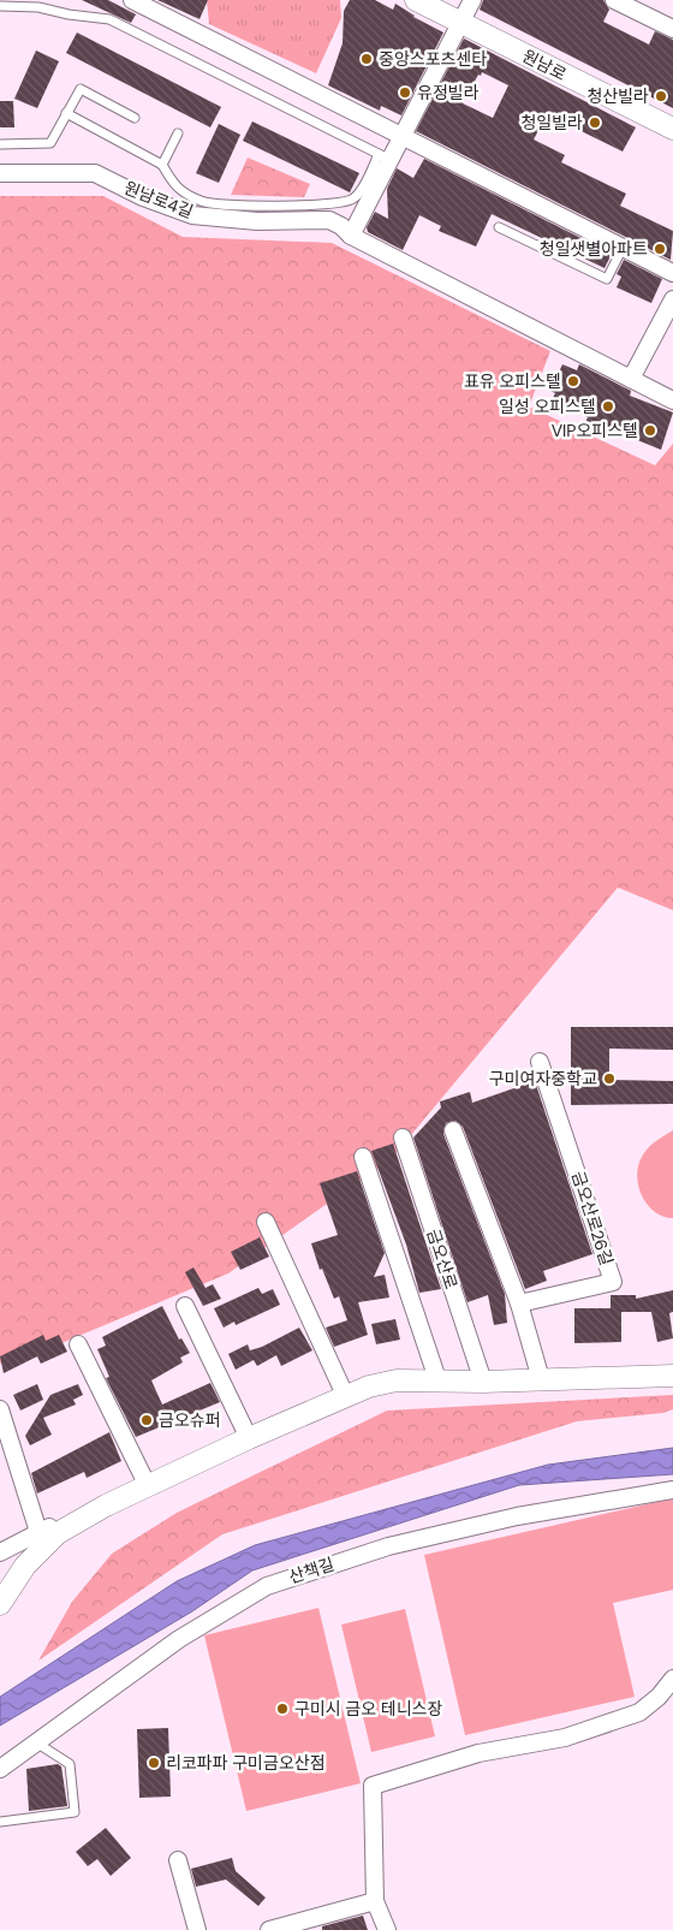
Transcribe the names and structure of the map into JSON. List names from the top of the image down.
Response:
{
  "streets": {
    "street": [
      "원남로",
      "원남로4길",
      "금오산로26길",
      "금오산로",
      "산책길"
    ]
  },
  "places": [
    "중앙스포츠센타",
    "유정빌라",
    "청산빌라",
    "청일빌라",
    "청일샛별아파트",
    "표유 오피스텔",
    "일성 오피스텔",
    "VIP오피스텔",
    "구미여자중학교",
    "금오슈퍼",
    "구미시 금오 테니스장",
    "리코파파 구미금오산점"
  ]
}
